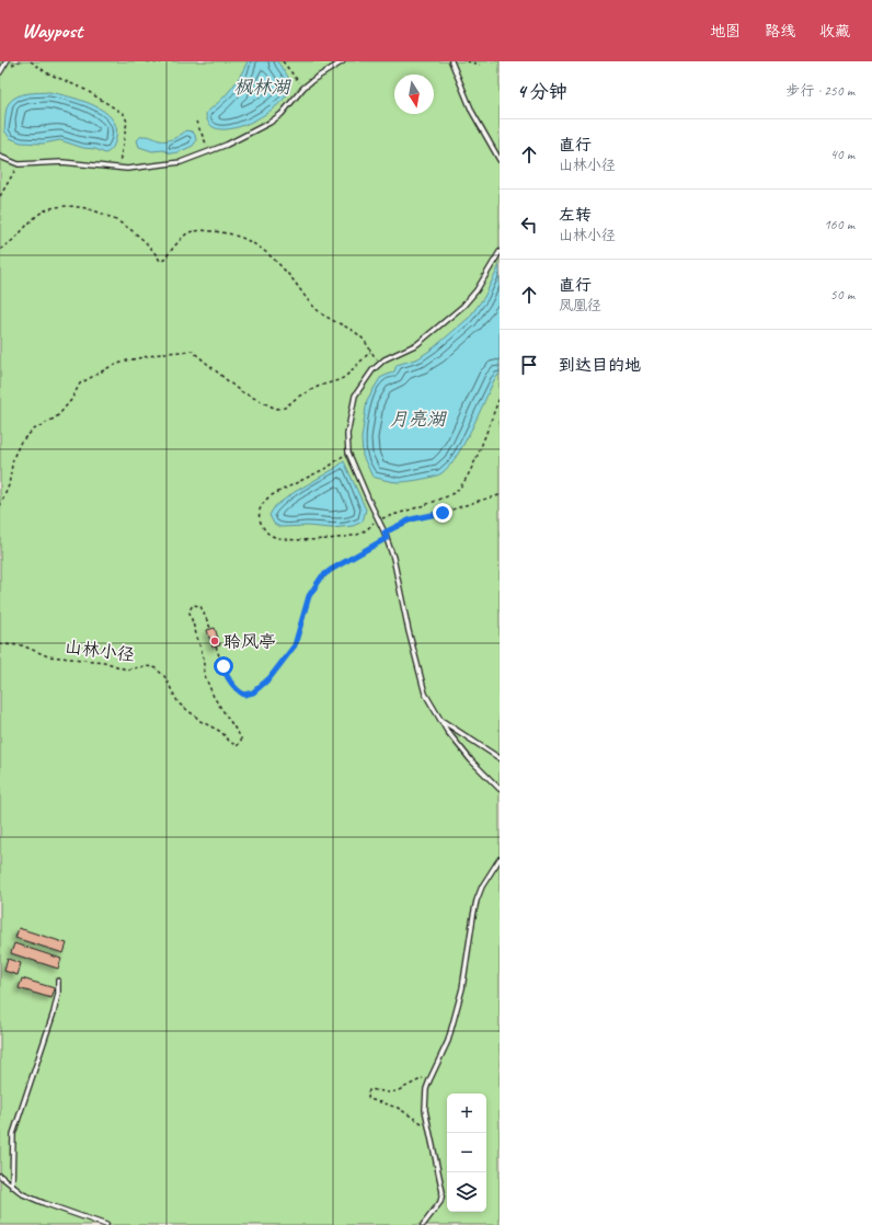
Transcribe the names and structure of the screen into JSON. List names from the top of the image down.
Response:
{
  "streets": {
    "path": ["山林小径"]
  },
  "water": ["枫林湖", "月亮湖"],
  "places": ["聆风亭"],
  "north": "bottom",
  "page": {
    "header": "Waypost",
    "nav": ["地图", "路线", "收藏"],
    "heading": ["4 分钟", "步行 · 250 m"],
    "list": [
      ["直行", "山林小径", "40 m"],
      ["左转", "山林小径", "160 m"],
      ["直行", "凤凰径", "50 m"],
      "到达目的地"
    ],
    "map_buttons": ["+", "−"]
  }
}
